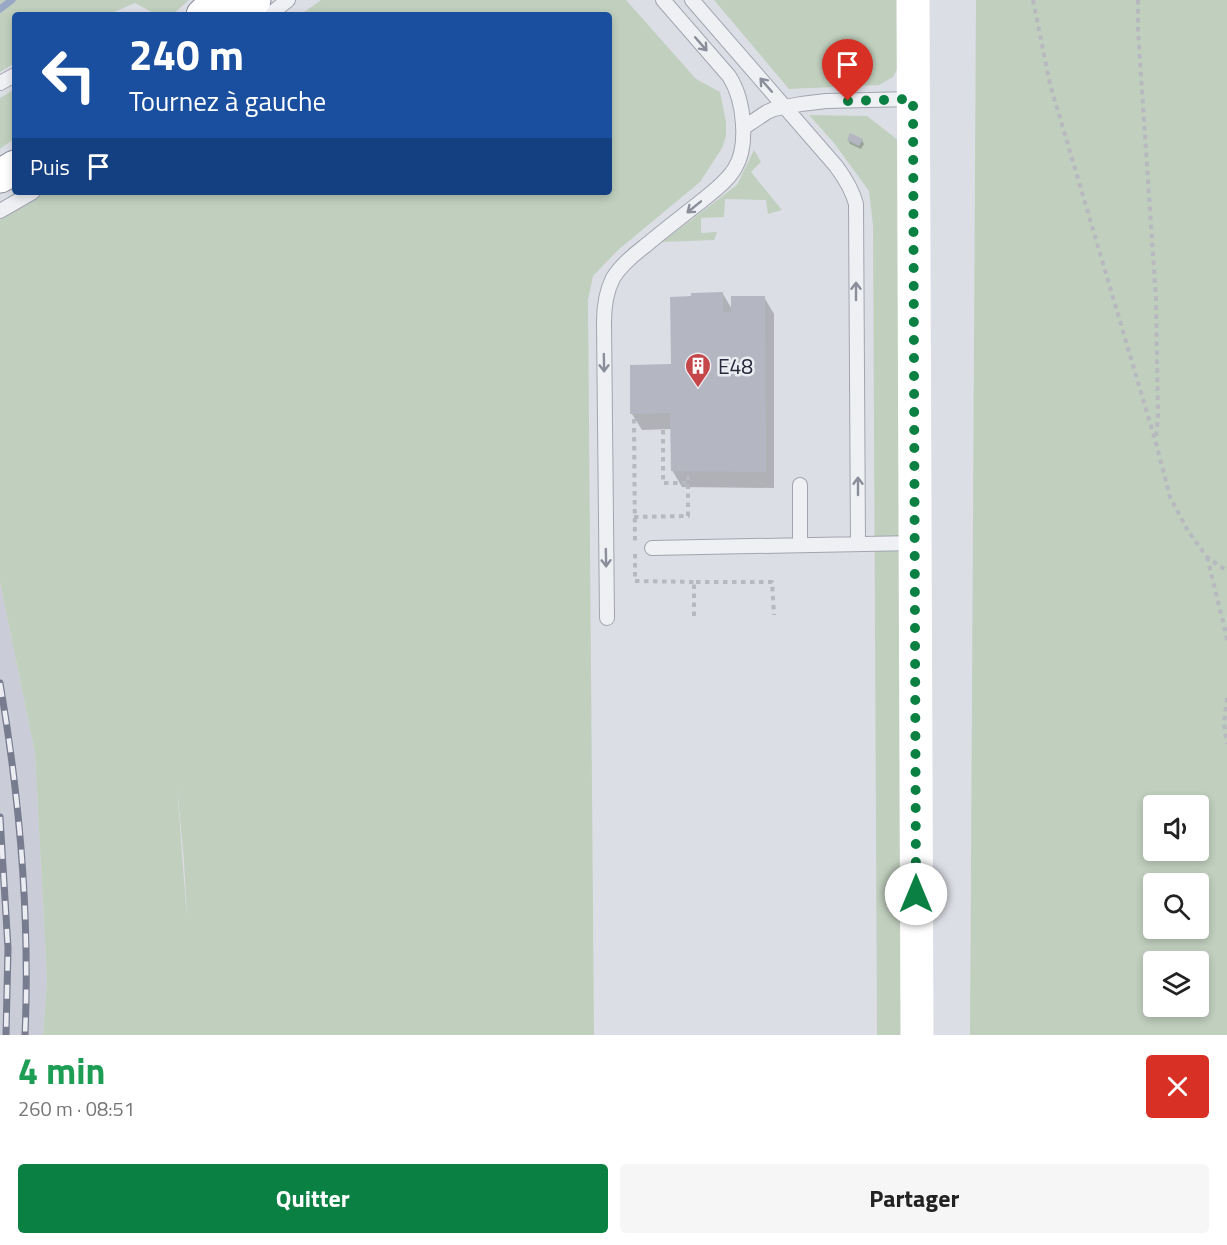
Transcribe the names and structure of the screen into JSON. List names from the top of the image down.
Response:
{
  "places": {
    "building": ["E48"]
  },
  "page": {
    "turn": ["240 m", "Tournez à gauche"],
    "then": "Puis",
    "heading": ["4 min", "260 m · 08:51"],
    "buttons": ["Quitter", "Partager"]
  }
}
